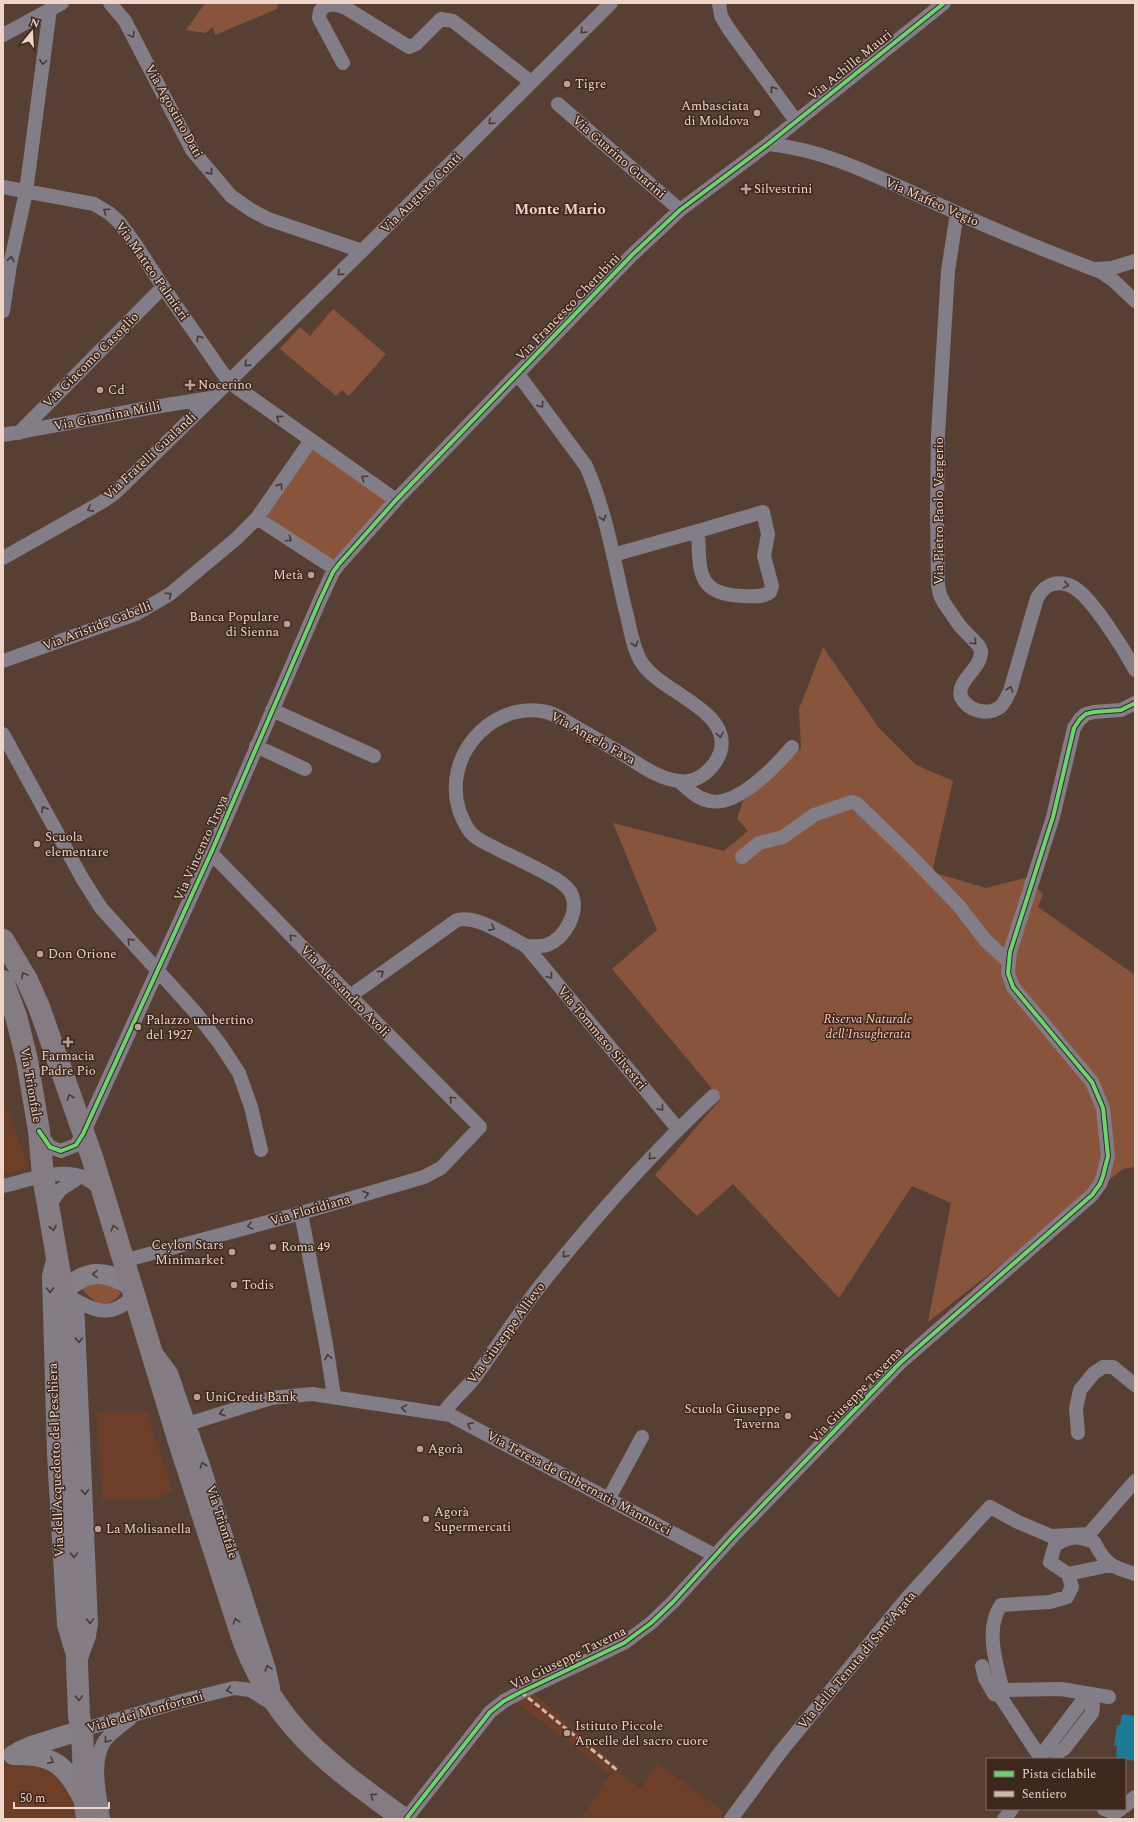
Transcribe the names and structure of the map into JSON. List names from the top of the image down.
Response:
{
  "streets": {
    "main road": ["Via Trionfale", "Via dell'Acquedotto del Peschiera", "Viale dei Monfortani"],
    "street": [
      "Via Achille Mauri",
      "Via Agostino Dati",
      "Via Guarino Guarini",
      "Via Augusto Conti",
      "Via Maffeo Vegio",
      "Via Matteo Palmieri",
      "Via Francesco Cherubini",
      "Via Giacomo Casoglio",
      "Via Giannina Milli",
      "Via Fratelli Gualandi",
      "Via Pietro Paolo Vergerio",
      "Via Aristide Gabelli",
      "Via Angelo Fava",
      "Via Vincenzo Troya",
      "Via Alessandro Avoli",
      "Via Tommaso Silvestri",
      "Via Floridiana",
      "Via Giuseppe Allievo",
      "Via Giuseppe Taverna",
      "Via Teresa de Gubernatis Mannucci",
      "Via della Tenuta di Sant'Agata"
    ]
  },
  "crossings": [
    ["Via Achille Mauri", "Via Maffeo Vegio"],
    ["Via Achille Mauri", "Via Francesco Cherubini"],
    ["Via Agostino Dati", "Via Augusto Conti"],
    ["Via Guarino Guarini", "Via Francesco Cherubini"],
    ["Via Augusto Conti", "Via Matteo Palmieri"],
    ["Via Augusto Conti", "Via Fratelli Gualandi"],
    ["Via Maffeo Vegio", "Via Francesco Cherubini"],
    ["Via Maffeo Vegio", "Via Pietro Paolo Vergerio"],
    ["Via Matteo Palmieri", "Via Francesco Cherubini"],
    ["Via Matteo Palmieri", "Via Giacomo Casoglio"],
    ["Via Matteo Palmieri", "Via Fratelli Gualandi"],
    ["Via Matteo Palmieri", "Via Aristide Gabelli"],
    ["Via Francesco Cherubini", "Via Angelo Fava"],
    ["Via Francesco Cherubini", "Via Vincenzo Troya"],
    ["Via Giacomo Casoglio", "Via Giannina Milli"],
    ["Via Giannina Milli", "Via Fratelli Gualandi"],
    ["Via Angelo Fava", "Via Tommaso Silvestri"],
    ["Via Vincenzo Troya", "Via Alessandro Avoli"],
    ["Via Vincenzo Troya", "Via Trionfale"],
    ["Via Alessandro Avoli", "Via Floridiana"],
    ["Via Tommaso Silvestri", "Via Giuseppe Allievo"],
    ["Via Trionfale", "Via Floridiana"],
    ["Via Trionfale", "Via Giuseppe Taverna"],
    ["Via Trionfale", "Via dell'Acquedotto del Peschiera"],
    ["Via Trionfale", "Viale dei Monfortani"],
    ["Via Giuseppe Allievo", "Via Teresa de Gubernatis Mannucci"],
    ["Via Giuseppe Taverna", "Via Teresa de Gubernatis Mannucci"],
    ["Via dell'Acquedotto del Peschiera", "Viale dei Monfortani"]
  ],
  "one_way": [
    "Via Agostino Dati",
    "Via Augusto Conti",
    "Via Matteo Palmieri",
    "Via Fratelli Gualandi",
    "Via Aristide Gabelli",
    "Via Angelo Fava",
    "Via Tommaso Silvestri",
    "Via Trionfale",
    "Via Giuseppe Allievo",
    "Via dell'Acquedotto del Peschiera",
    "Via Teresa de Gubernatis Mannucci"
  ],
  "districts": ["Monte Mario"],
  "parks": ["Riserva Naturale dell'Insugherata"],
  "places": {
    "other": [
      "Tigre",
      "Ambasciata di Moldova",
      "Cd",
      "Metà",
      "Banca Populare di Sienna",
      "Scuola elementare",
      "Don Orione",
      "Palazzo umbertino del 1927",
      "Roma 49",
      "Ceylon Stars Minimarket",
      "Todis",
      "UniCredit Bank",
      "Scuola Giuseppe Taverna",
      "Agorà",
      "Agorà Supermercati",
      "La Molisanella",
      "Istituto Piccole Ancelle del sacro cuore"
    ],
    "health": ["Silvestrini", "Nocerino", "Farmacia Padre Pio"]
  },
  "legend": ["Pista ciclabile", "Sentiero"],
  "scale_bar": "50 m",
  "north": "top"
}
